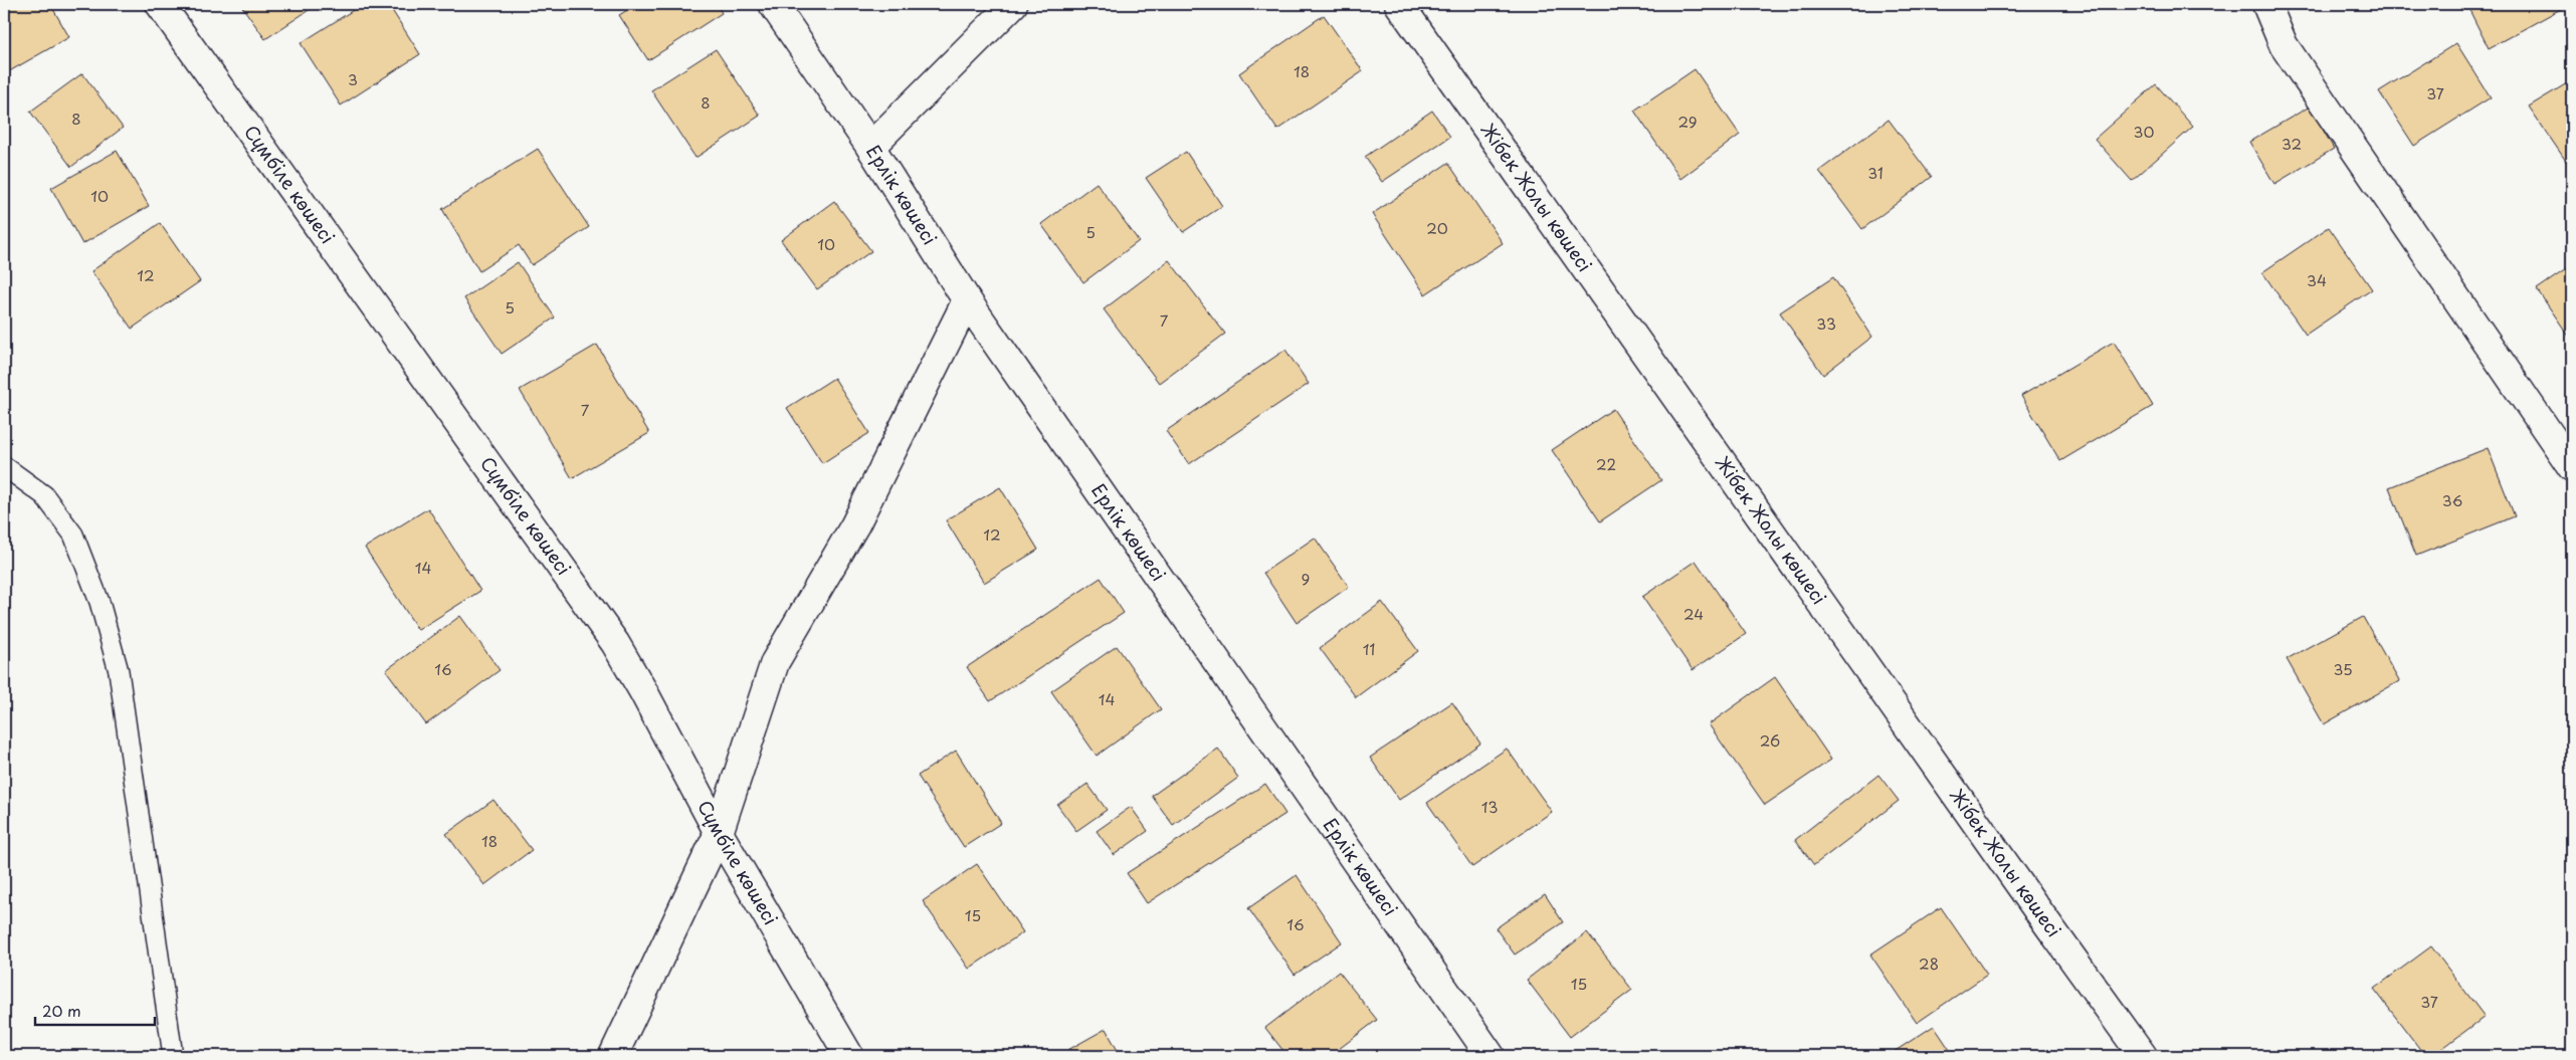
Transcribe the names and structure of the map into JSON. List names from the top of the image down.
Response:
{
  "streets": {
    "street": ["Сүмбіле көшесі", "Ерлік көшесі", "Жібек Жолы көшесі"]
  },
  "house_numbers": [
    "18",
    "3",
    "37",
    "8",
    "8",
    "29",
    "30",
    "32",
    "31",
    "10",
    "20",
    "5",
    "10",
    "12",
    "34",
    "5",
    "7",
    "33",
    "7",
    "22",
    "36",
    "12",
    "14",
    "9",
    "24",
    "11",
    "16",
    "35",
    "14",
    "26",
    "13",
    "18",
    "15",
    "16",
    "28",
    "15",
    "37"
  ],
  "scale_bar": "20 m"
}
